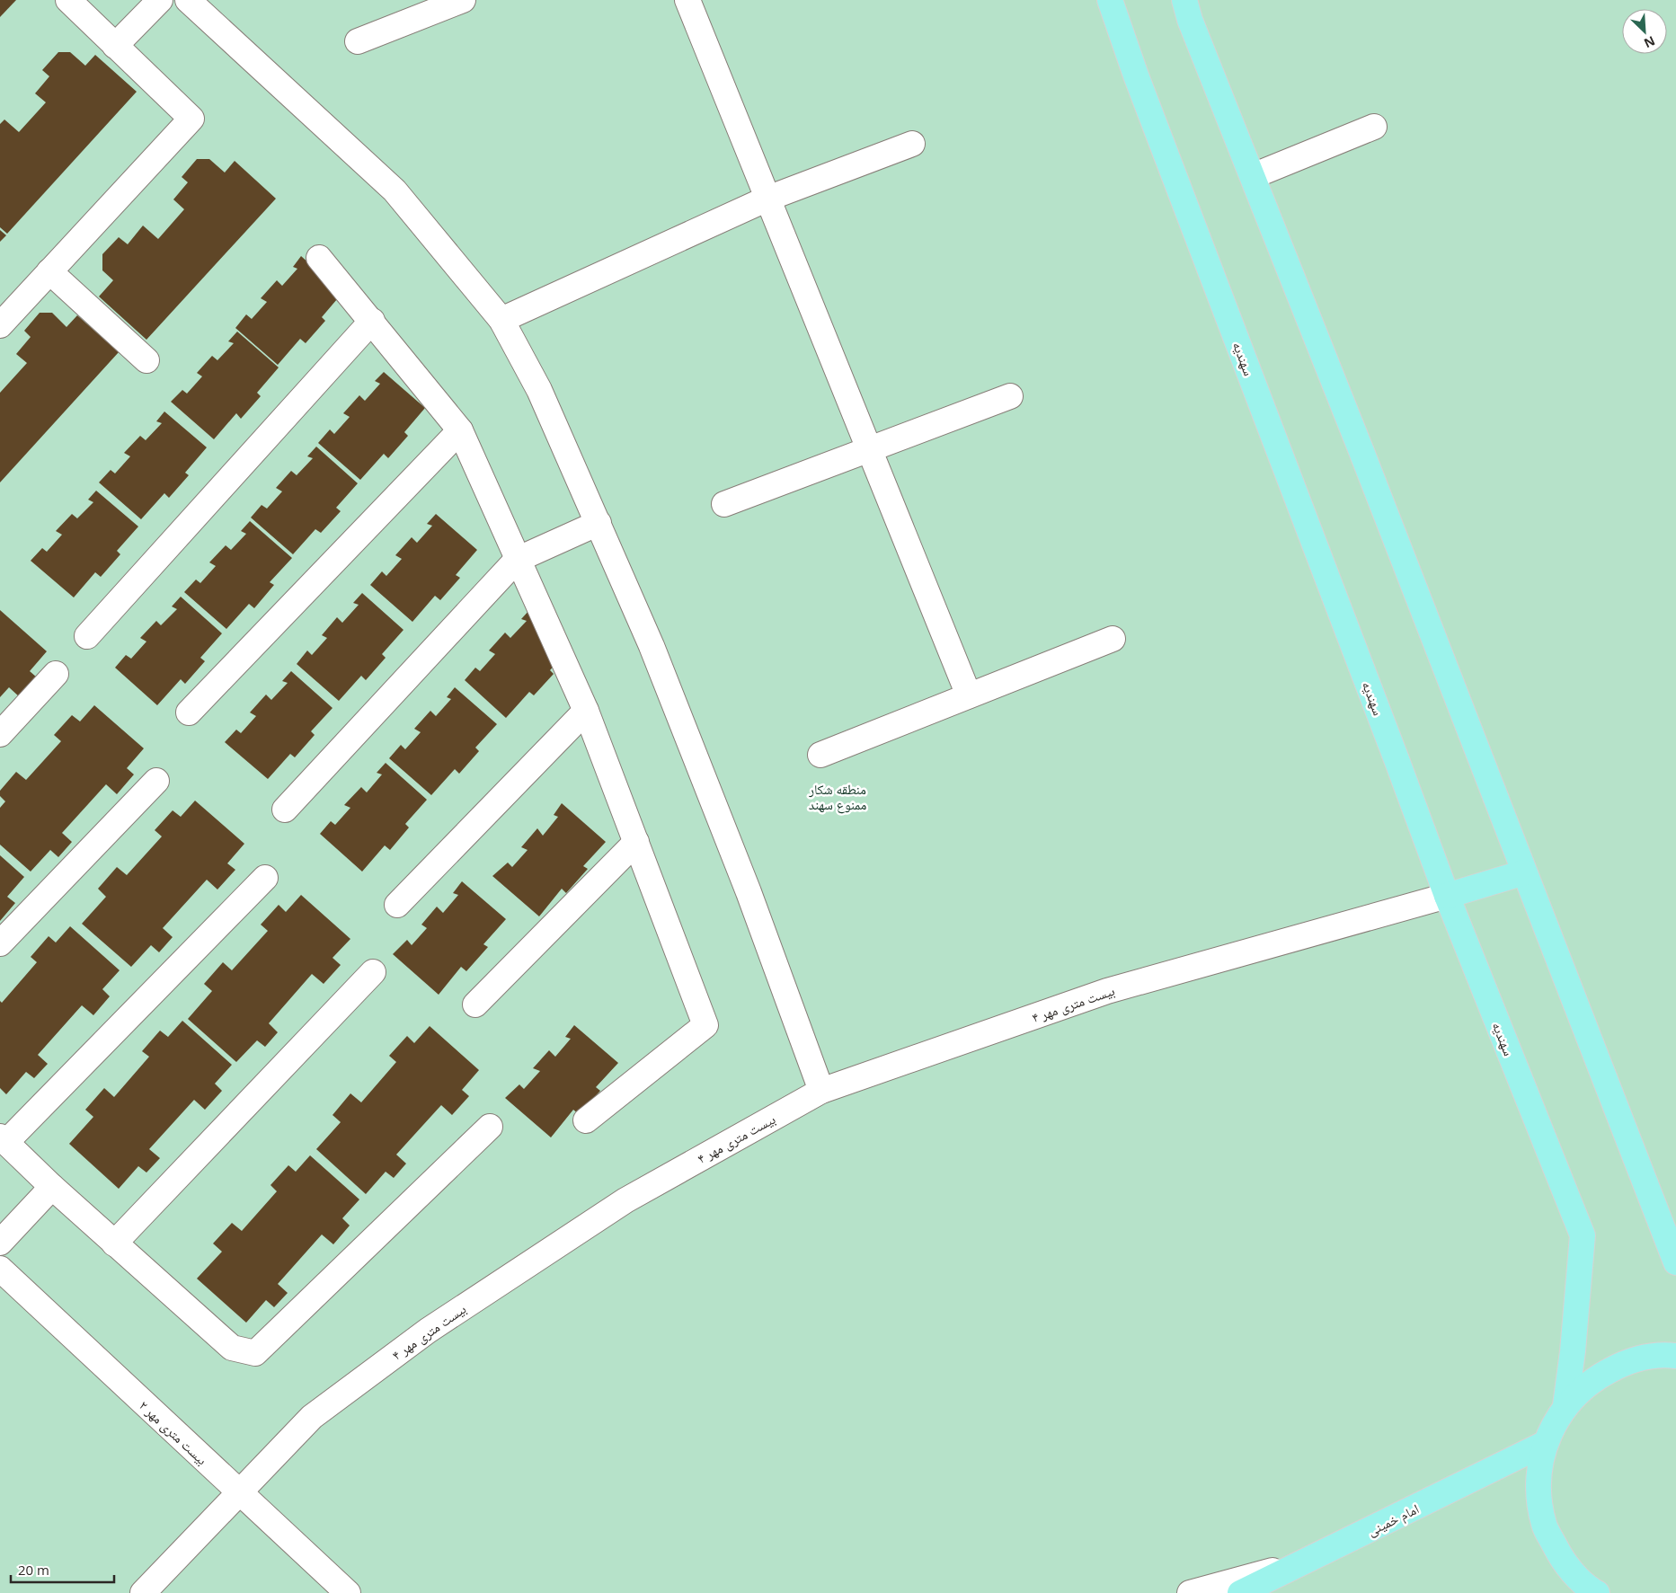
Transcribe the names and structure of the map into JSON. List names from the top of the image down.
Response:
{
  "streets": {
    "main road": ["سهندیه", "امام خمینی"],
    "street": ["بیست متری مهر ۴", "بیست متری مهر ۲"]
  },
  "crossings": [
    ["سهندیه", "بیست متری مهر ۴"],
    ["بیست متری مهر ۴", "بیست متری مهر ۲"]
  ],
  "parks": ["منطقه شکار ممنوع سهند"],
  "scale_bar": "20 m",
  "north": "bottom right"
}
